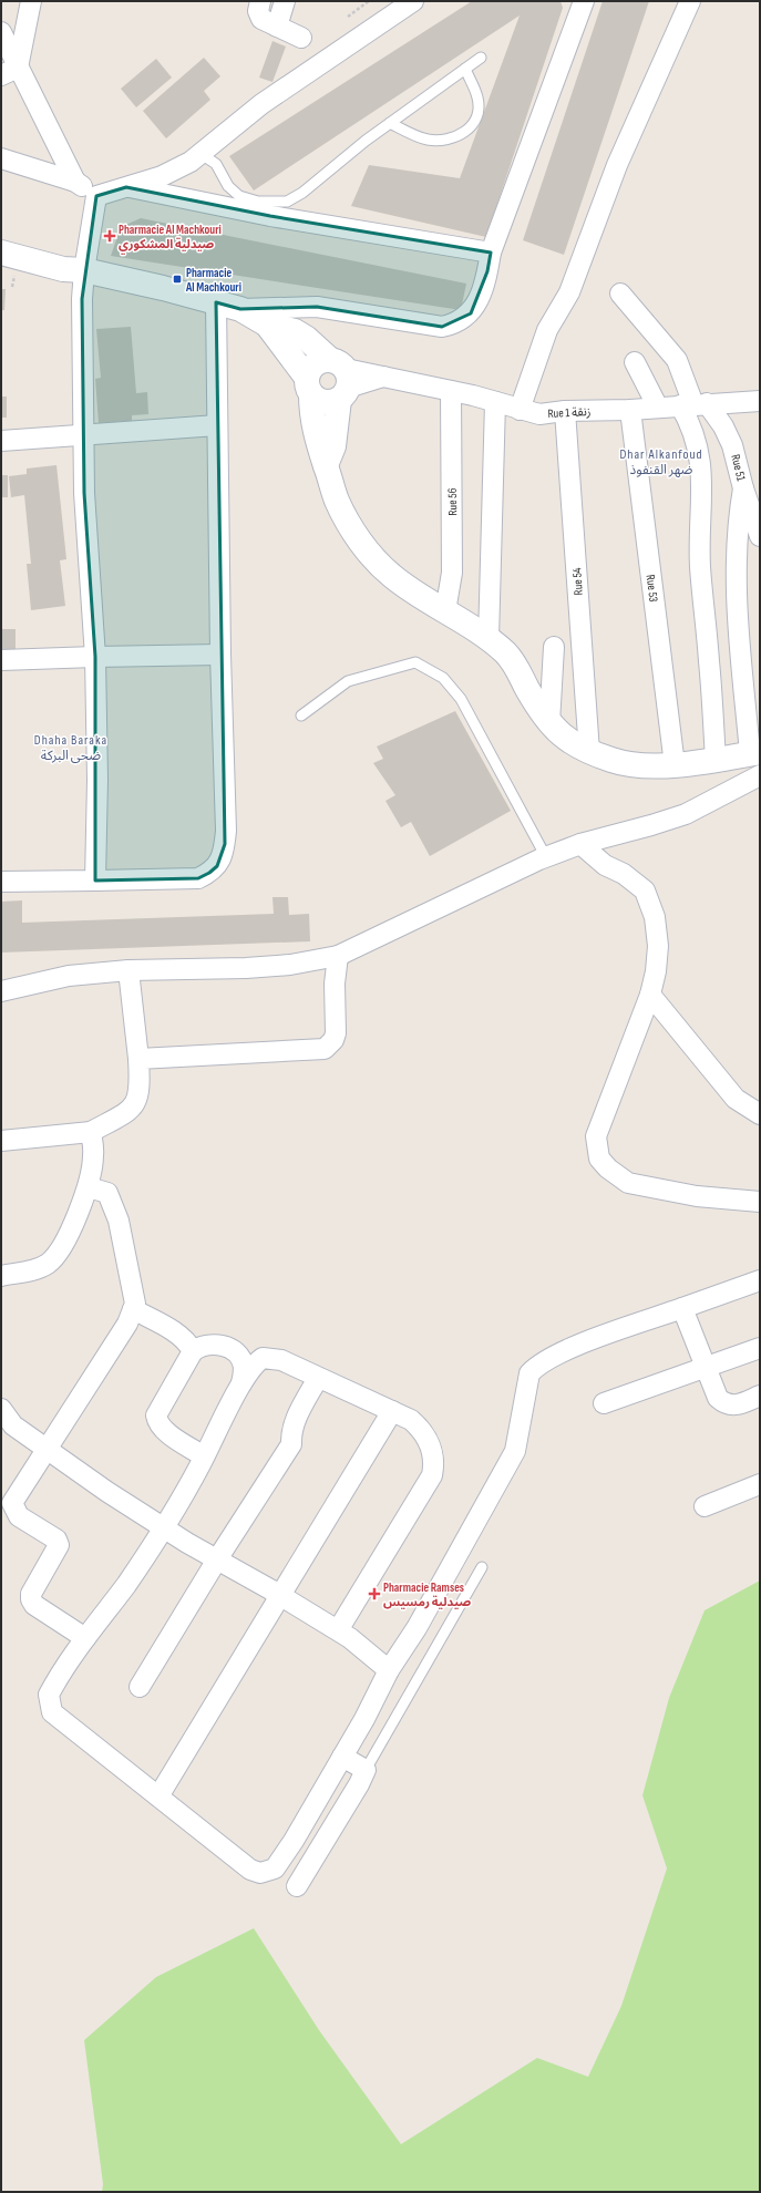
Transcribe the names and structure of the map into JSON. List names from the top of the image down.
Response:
{
  "streets": {
    "street": [
      "Rue 1 زنقة",
      "Rue 51",
      "Rue 56",
      "Rue 54",
      "Rue 53"
    ]
  },
  "crossings": [
    ["Rue 1 زنقة", "Rue 51"],
    ["Rue 1 زنقة", "Rue 56"],
    ["Rue 1 زنقة", "Rue 54"],
    ["Rue 1 زنقة", "Rue 53"]
  ],
  "districts": ["Dhar Alkanfoud ضهر القنفوذ", "Dhaha Baraka ضحى البركة"],
  "places": {
    "health": ["Pharmacie Al Machkouri صيدلية المشكوري", "Pharmacie Ramses صيدلية رمسيس"],
    "transit": ["Pharmacie Al Machkouri"]
  }
}
